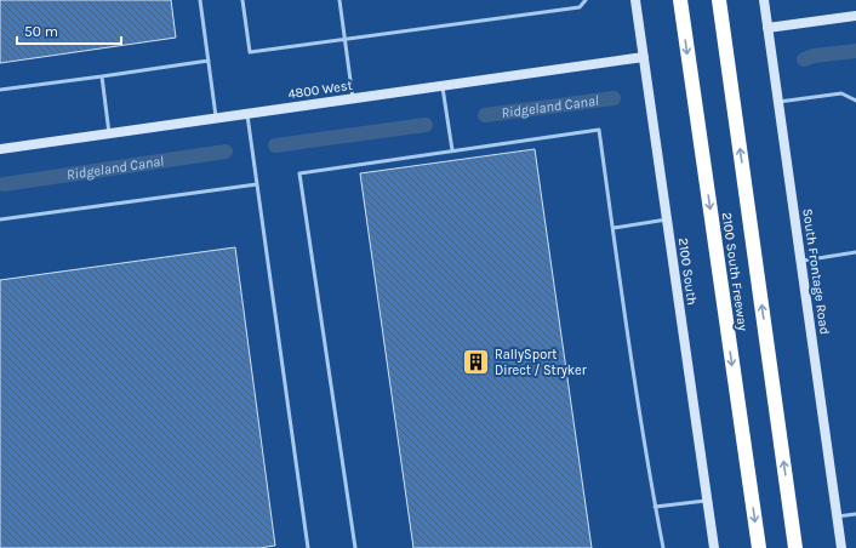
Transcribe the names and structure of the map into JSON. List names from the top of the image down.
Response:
{
  "streets": {
    "highway": ["2100 South Freeway"],
    "street": ["4800 West", "2100 South", "South Frontage Road"]
  },
  "crossings": [
    ["4800 West", "2100 South"]
  ],
  "water": ["Ridgeland Canal"],
  "places": {
    "building": ["RallySport Direct / Stryker"]
  },
  "scale_bar": "50 m"
}
